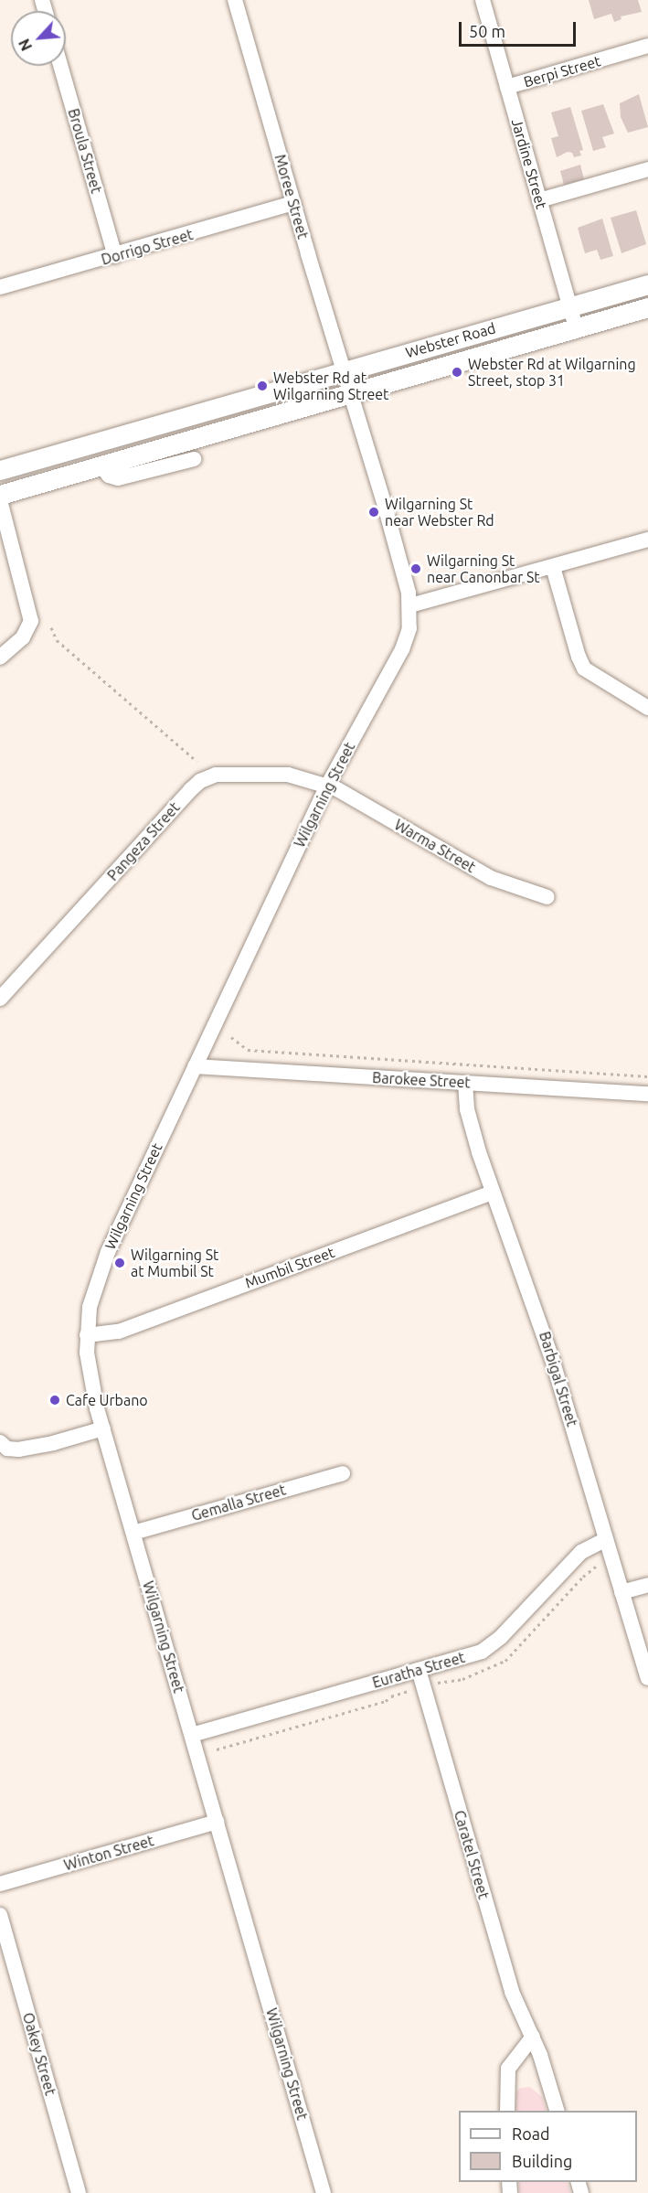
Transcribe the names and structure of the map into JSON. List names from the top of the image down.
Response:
{
  "streets": {
    "main road": ["Webster Road"],
    "street": [
      "Berpi Street",
      "Broula Street",
      "Jardine Street",
      "Moree Street",
      "Dorrigo Street",
      "Wilgarning Street",
      "Pangeza Street",
      "Warma Street",
      "Barokee Street",
      "Mumbil Street",
      "Barbigal Street",
      "Gemalla Street",
      "Euratha Street",
      "Winton Street",
      "Caratel Street",
      "Oakey Street"
    ]
  },
  "crossings": [
    ["Berpi Street", "Jardine Street"],
    ["Broula Street", "Dorrigo Street"],
    ["Jardine Street", "Webster Road"],
    ["Moree Street", "Dorrigo Street"],
    ["Moree Street", "Webster Road"],
    ["Moree Street", "Wilgarning Street"],
    ["Webster Road", "Wilgarning Street"],
    ["Wilgarning Street", "Pangeza Street"],
    ["Wilgarning Street", "Warma Street"],
    ["Wilgarning Street", "Barokee Street"],
    ["Wilgarning Street", "Mumbil Street"],
    ["Wilgarning Street", "Gemalla Street"],
    ["Wilgarning Street", "Euratha Street"],
    ["Wilgarning Street", "Winton Street"],
    ["Pangeza Street", "Warma Street"],
    ["Barokee Street", "Barbigal Street"],
    ["Mumbil Street", "Barbigal Street"],
    ["Barbigal Street", "Euratha Street"],
    ["Euratha Street", "Caratel Street"]
  ],
  "places": [
    "Webster Rd at Wilgarning Street, stop 31",
    "Webster Rd at Wilgarning Street",
    "Wilgarning St near Webster Rd",
    "Wilgarning St near Canonbar St",
    "Wilgarning St at Mumbil St",
    "Cafe Urbano"
  ],
  "legend": ["Road", "Building"],
  "scale_bar": "50 m",
  "north": "bottom left"
}
